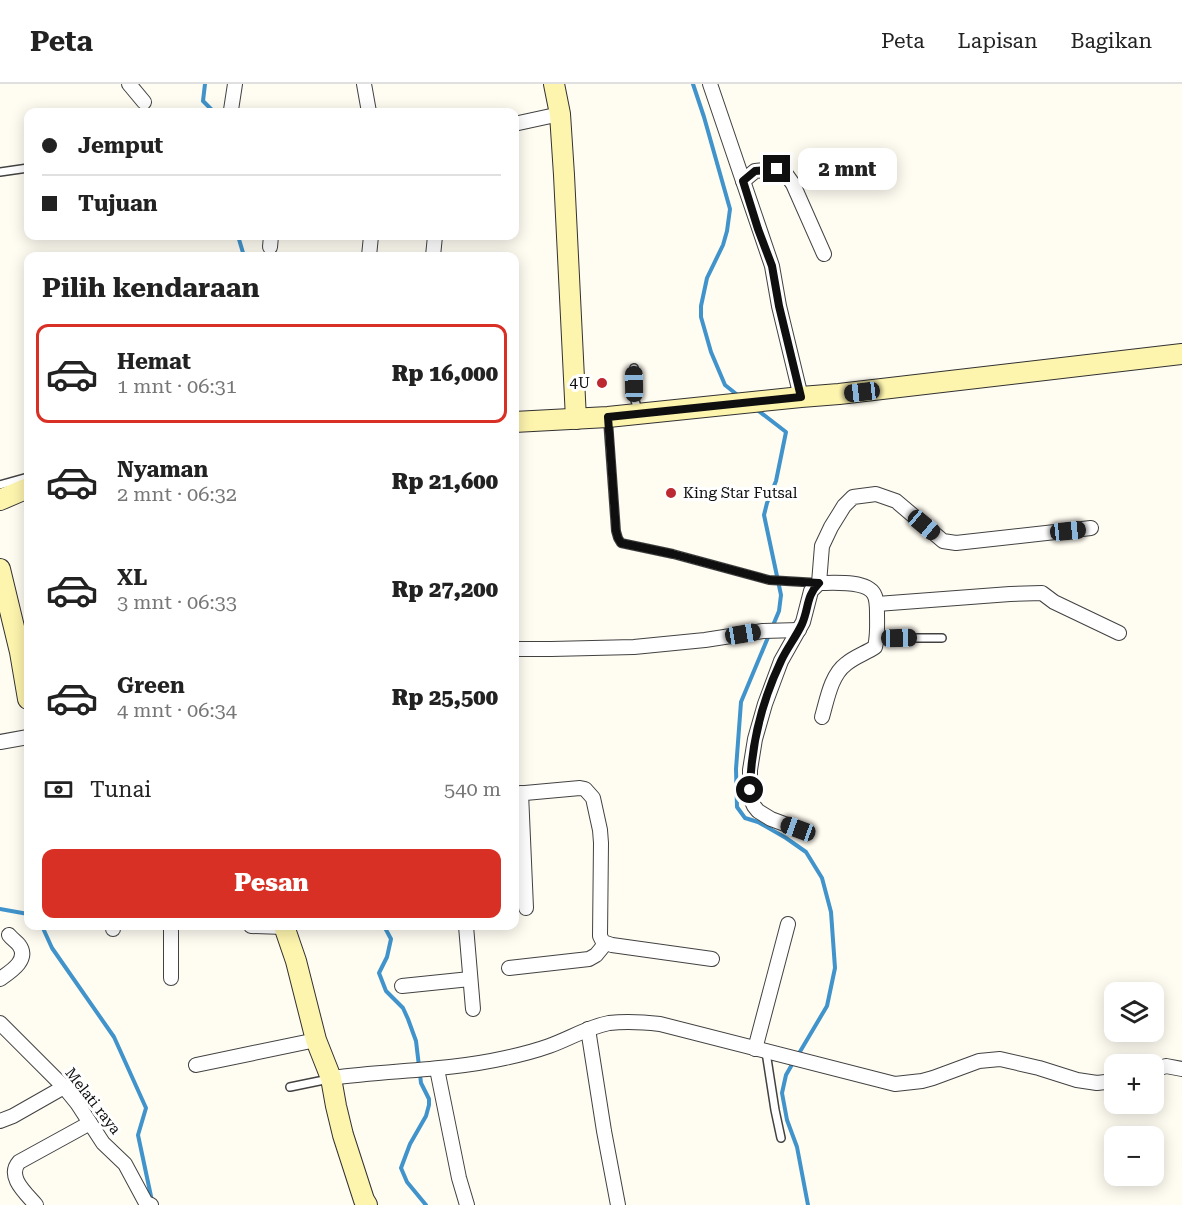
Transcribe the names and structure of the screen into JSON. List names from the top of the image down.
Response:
{
  "streets": {
    "street": ["Melati raya"]
  },
  "places": ["4U", "King Star Futsal"],
  "page": {
    "header": "Peta",
    "nav": ["Peta", "Lapisan", "Bagikan"],
    "banner": ["Jemput", "Tujuan"],
    "bubble": "2 mnt",
    "heading": "Pilih kendaraan",
    "list": [
      {
        "name": "Hemat",
        "note": "1 mnt · 06:31",
        "value": "Rp 16,000"
      },
      {
        "name": "Nyaman",
        "note": "2 mnt · 06:32",
        "value": "Rp 21,600"
      },
      {
        "name": "XL",
        "note": "3 mnt · 06:33",
        "value": "Rp 27,200"
      },
      {
        "name": "Green",
        "note": "4 mnt · 06:34",
        "value": "Rp 25,500"
      }
    ],
    "pay": ["Tunai", "540 m"],
    "buttons": "Pesan",
    "map_buttons": ["+", "−"]
  }
}
